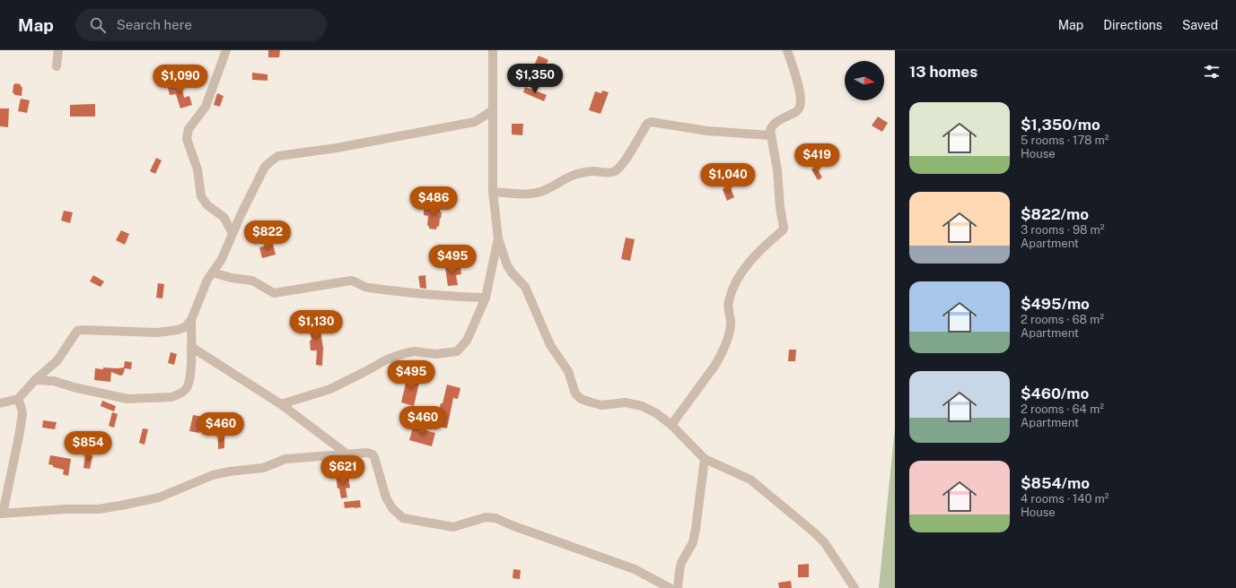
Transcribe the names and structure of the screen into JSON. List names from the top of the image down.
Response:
{
  "north": "right",
  "page": {
    "header": "Map",
    "search": "Search here",
    "nav": ["Map", "Directions", "Saved"],
    "heading": "13 homes",
    "price": [
      "$1,350",
      "$1,090",
      "$419",
      "$1,040",
      "$486",
      "$822",
      "$495",
      "$1,130",
      "$495",
      "$460",
      "$460",
      "$854",
      "$621"
    ],
    "list": [
      {
        "name": "$1,350/mo",
        "note": "5 rooms · 178 m² · House"
      },
      {
        "name": "$822/mo",
        "note": "3 rooms · 98 m² · Apartment"
      },
      {
        "name": "$495/mo",
        "note": "2 rooms · 68 m² · Apartment"
      },
      {
        "name": "$460/mo",
        "note": "2 rooms · 64 m² · Apartment"
      },
      {
        "name": "$854/mo",
        "note": "4 rooms · 140 m² · House"
      }
    ]
  }
}
